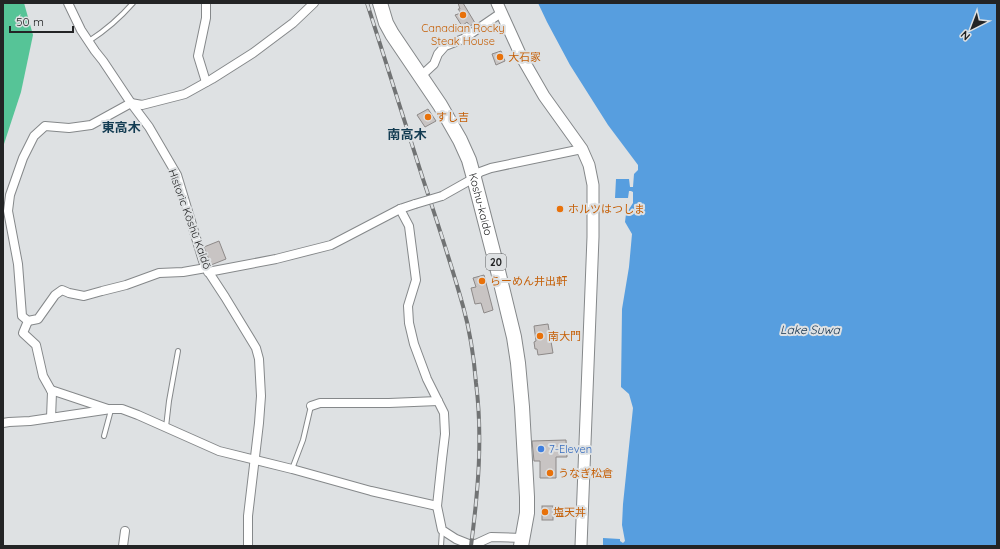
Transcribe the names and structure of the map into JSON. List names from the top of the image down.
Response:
{
  "streets": {
    "highway": ["Koshu-kaido", "20"],
    "street": ["Historic Kōshū Kaidō"]
  },
  "districts": ["東高木", "南高木"],
  "water": ["Lake Suwa"],
  "places": [
    "Canadian Rocky Steak House",
    "大石家",
    "すし吉",
    "ホルツはつしま",
    "らーめん井出軒",
    "南大門",
    "7-Eleven",
    "うなぎ松倉",
    "塩天丼"
  ],
  "scale_bar": "50 m",
  "north": "bottom left"
}
